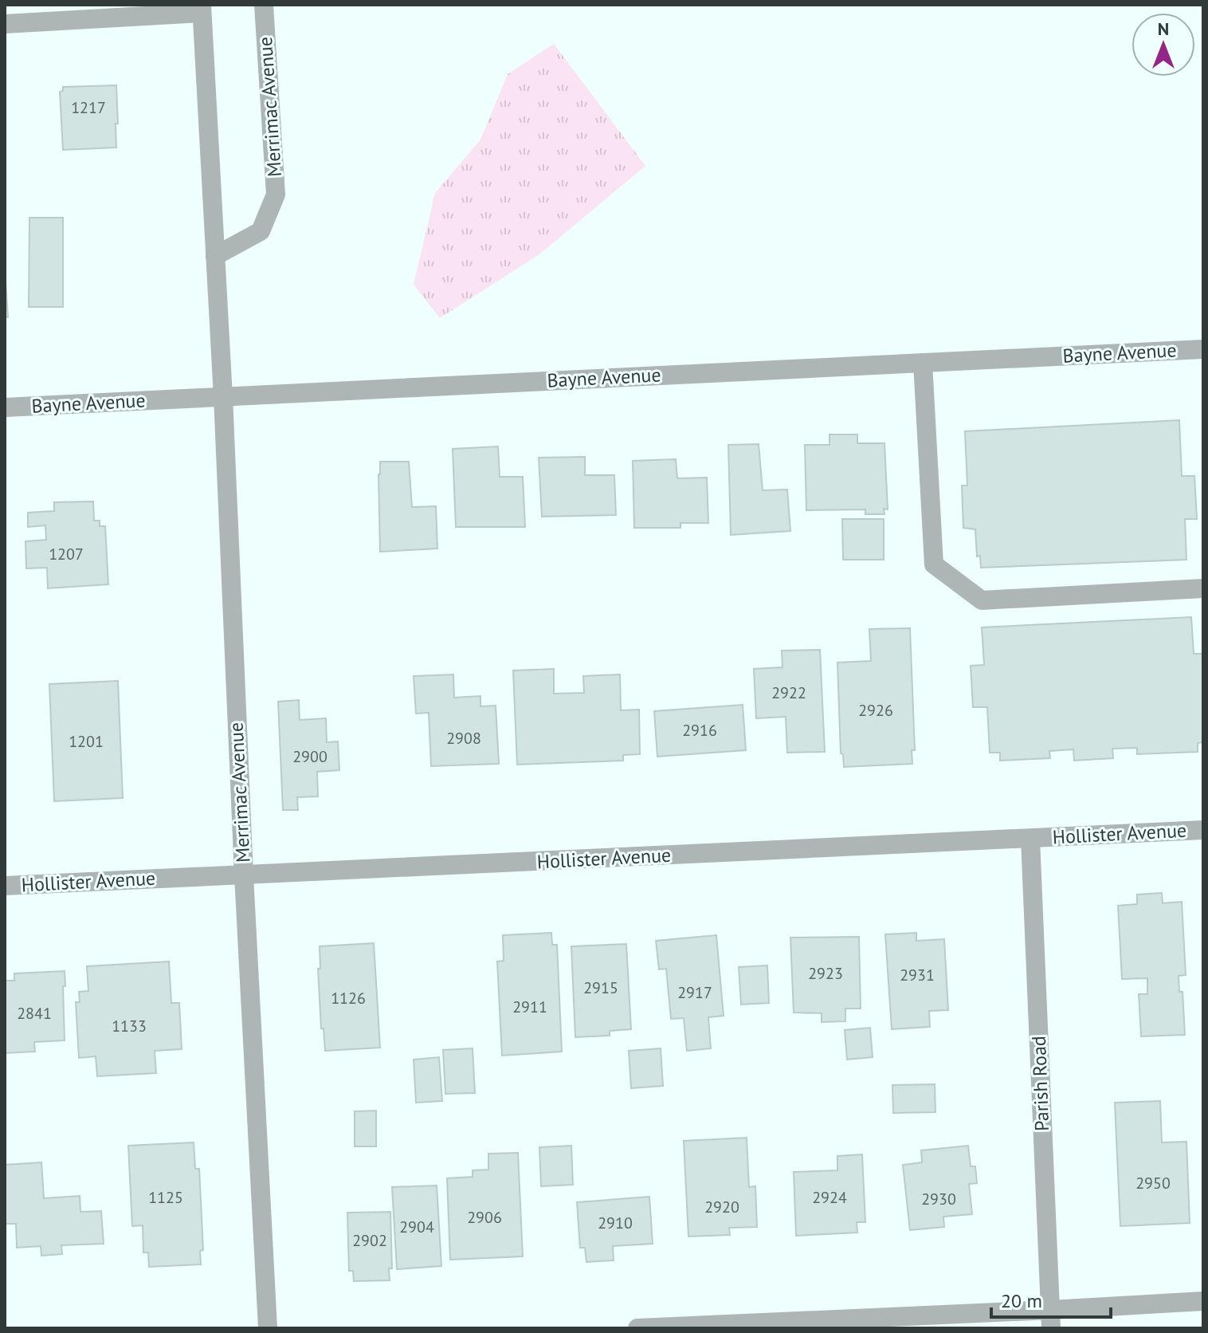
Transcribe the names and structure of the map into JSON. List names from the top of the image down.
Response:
{
  "streets": {
    "street": [
      "Merrimac Avenue",
      "Bayne Avenue",
      "Hollister Avenue",
      "Parish Road"
    ]
  },
  "crossings": [
    ["Merrimac Avenue", "Bayne Avenue"],
    ["Merrimac Avenue", "Hollister Avenue"],
    ["Hollister Avenue", "Parish Road"]
  ],
  "house_numbers": [
    "1217",
    "1207",
    "2922",
    "2926",
    "2916",
    "2908",
    "1201",
    "2900",
    "2923",
    "2931",
    "2915",
    "2917",
    "1126",
    "2911",
    "2841",
    "1133",
    "2950",
    "1125",
    "2924",
    "2930",
    "2920",
    "2906",
    "2910",
    "2904",
    "2902"
  ],
  "scale_bar": "20 m",
  "north": "top"
}
